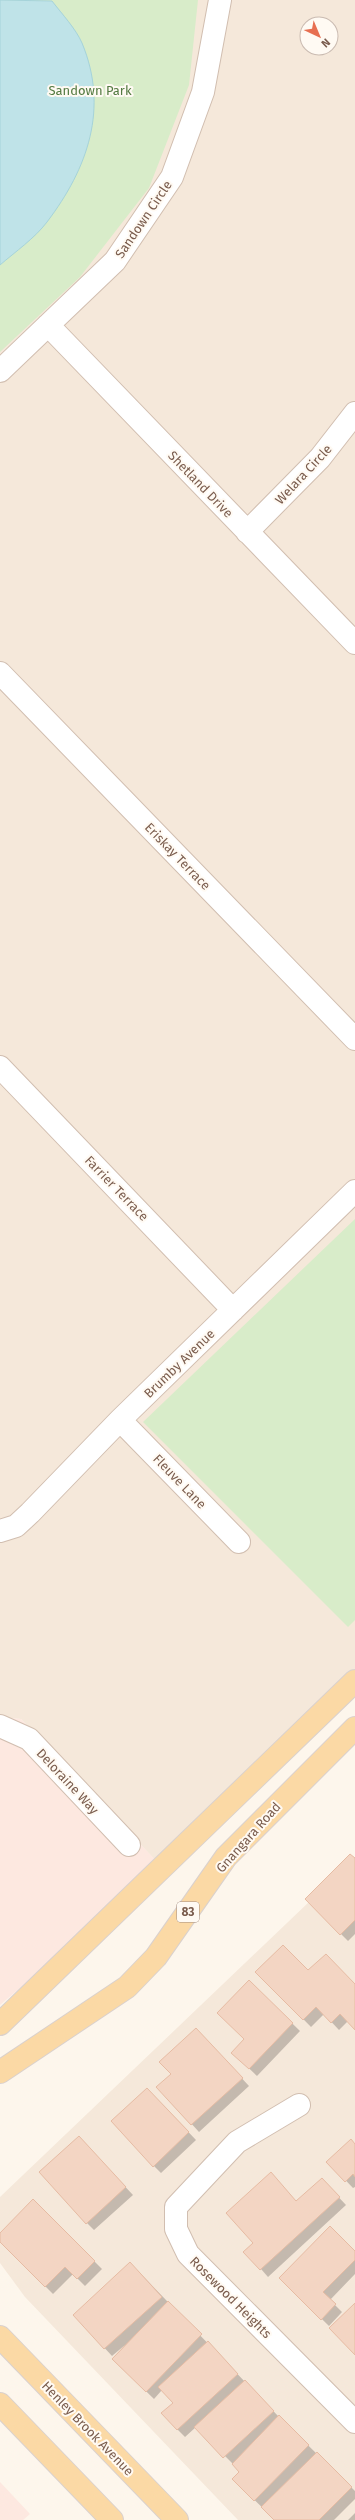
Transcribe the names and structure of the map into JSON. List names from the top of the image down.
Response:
{
  "streets": {
    "main road": ["Gnangara Road", "83", "Henley Brook Avenue"],
    "street": [
      "Sandown Circle",
      "Welara Circle",
      "Shetland Drive",
      "Eriskay Terrace",
      "Farrier Terrace",
      "Brumby Avenue",
      "Fleuve Lane",
      "Deloraine Way",
      "Rosewood Heights"
    ]
  },
  "crossings": [
    ["Sandown Circle", "Shetland Drive"],
    ["Welara Circle", "Shetland Drive"],
    ["Farrier Terrace", "Brumby Avenue"],
    ["Brumby Avenue", "Fleuve Lane"]
  ],
  "parks": ["Sandown Park"],
  "north": "bottom right"
}
